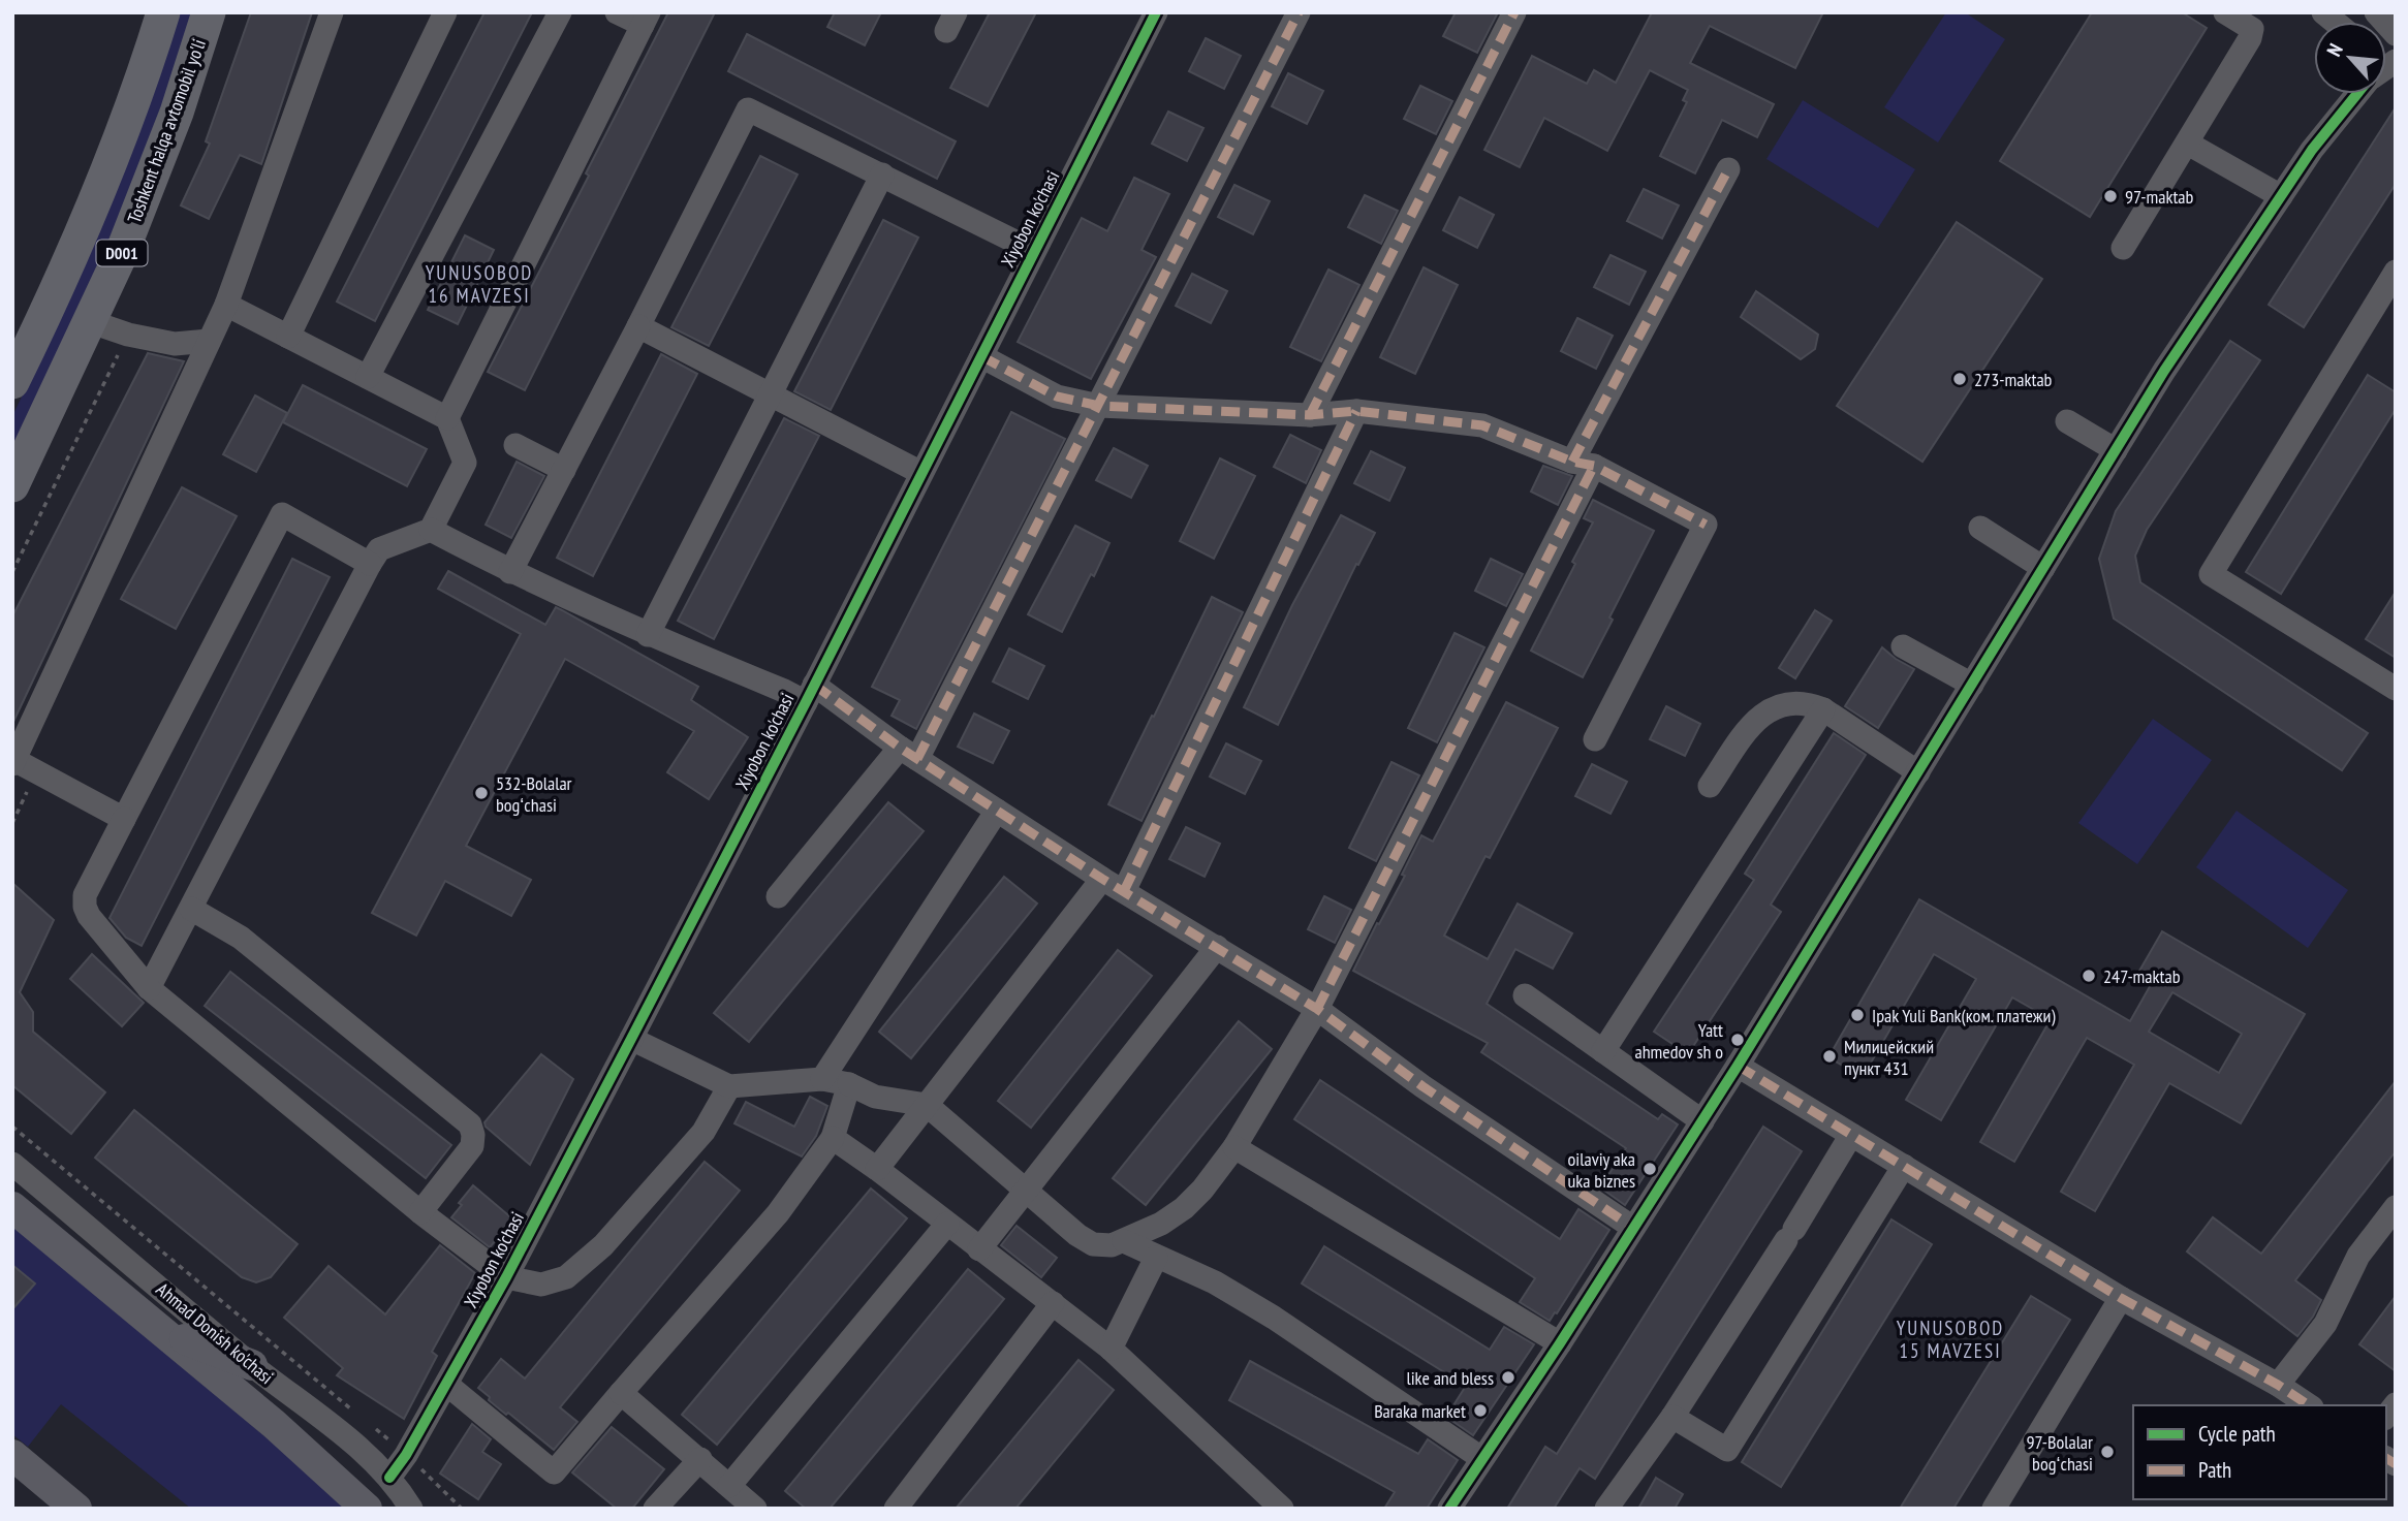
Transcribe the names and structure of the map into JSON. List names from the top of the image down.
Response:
{
  "streets": {
    "highway": ["Toshkent halqa avtomobil yo'li", "D001"],
    "main road": ["Ahmad Donish ko'chasi"],
    "street": ["Xiyobon ko'chasi"]
  },
  "crossings": [
    ["Xiyobon ko'chasi", "Ahmad Donish ko'chasi"]
  ],
  "districts": ["YUNUSOBOD 16 MAVZESI", "YUNUSOBOD 15 MAVZESI"],
  "places": [
    "97-maktab",
    "273-maktab",
    "532-Bolalar bogʻchasi",
    "247-maktab",
    "Ipak Yuli Bank(ком. платежи)",
    "Yatt ahmedov sh o",
    "Милицейский пункт 431",
    "oilaviy aka uka biznes",
    "like and bless",
    "Baraka market",
    "97-Bolalar bogʻchasi"
  ],
  "legend": ["Cycle path", "Path"],
  "north": "top left"
}
